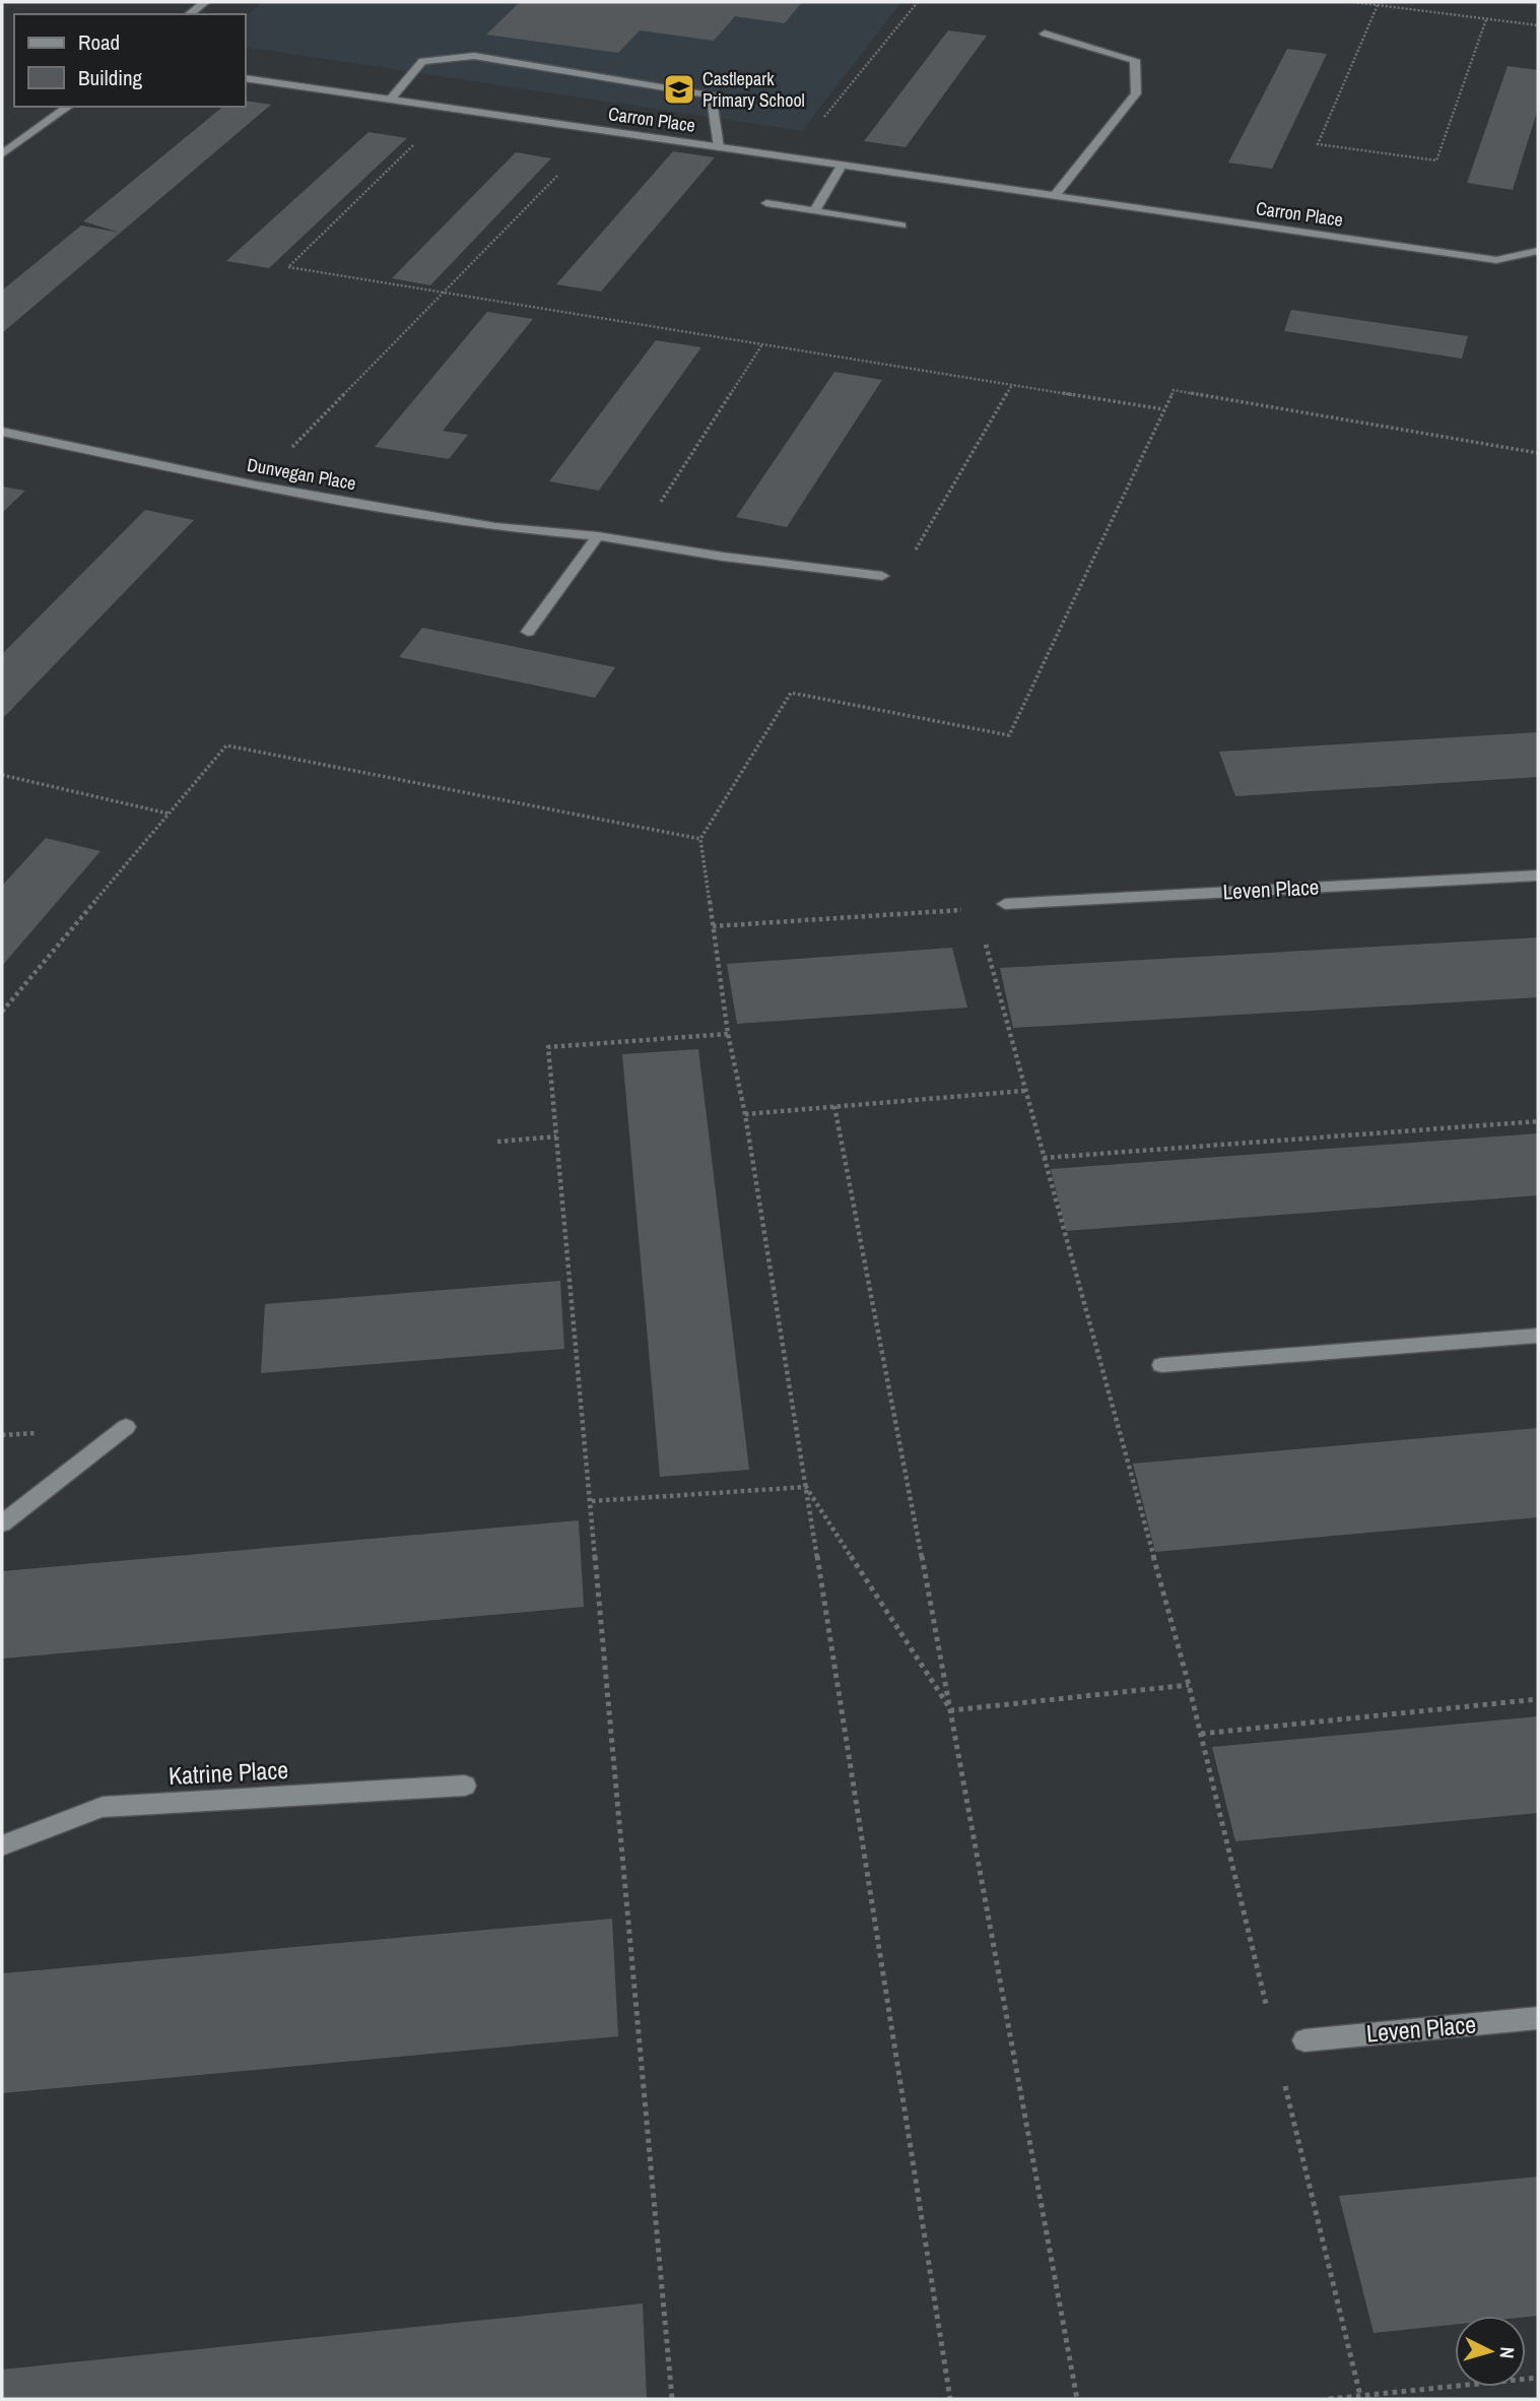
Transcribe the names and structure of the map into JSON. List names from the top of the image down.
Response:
{
  "streets": {
    "street": [
      "Carron Place",
      "Dunvegan Place",
      "Leven Place",
      "Katrine Place"
    ]
  },
  "places": {
    "school or university": ["Castlepark Primary School"]
  },
  "legend": ["Road", "Building"],
  "north": "right"
}
